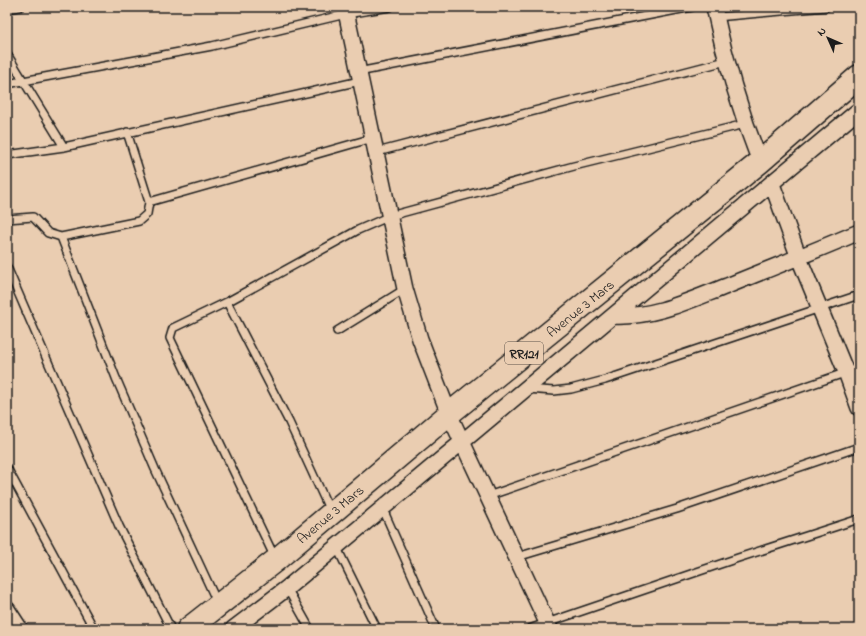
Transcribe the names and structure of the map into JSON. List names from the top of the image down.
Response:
{
  "streets": {
    "main road": ["Avenue 3 Mars", "RR121"]
  },
  "north": "top left"
}
